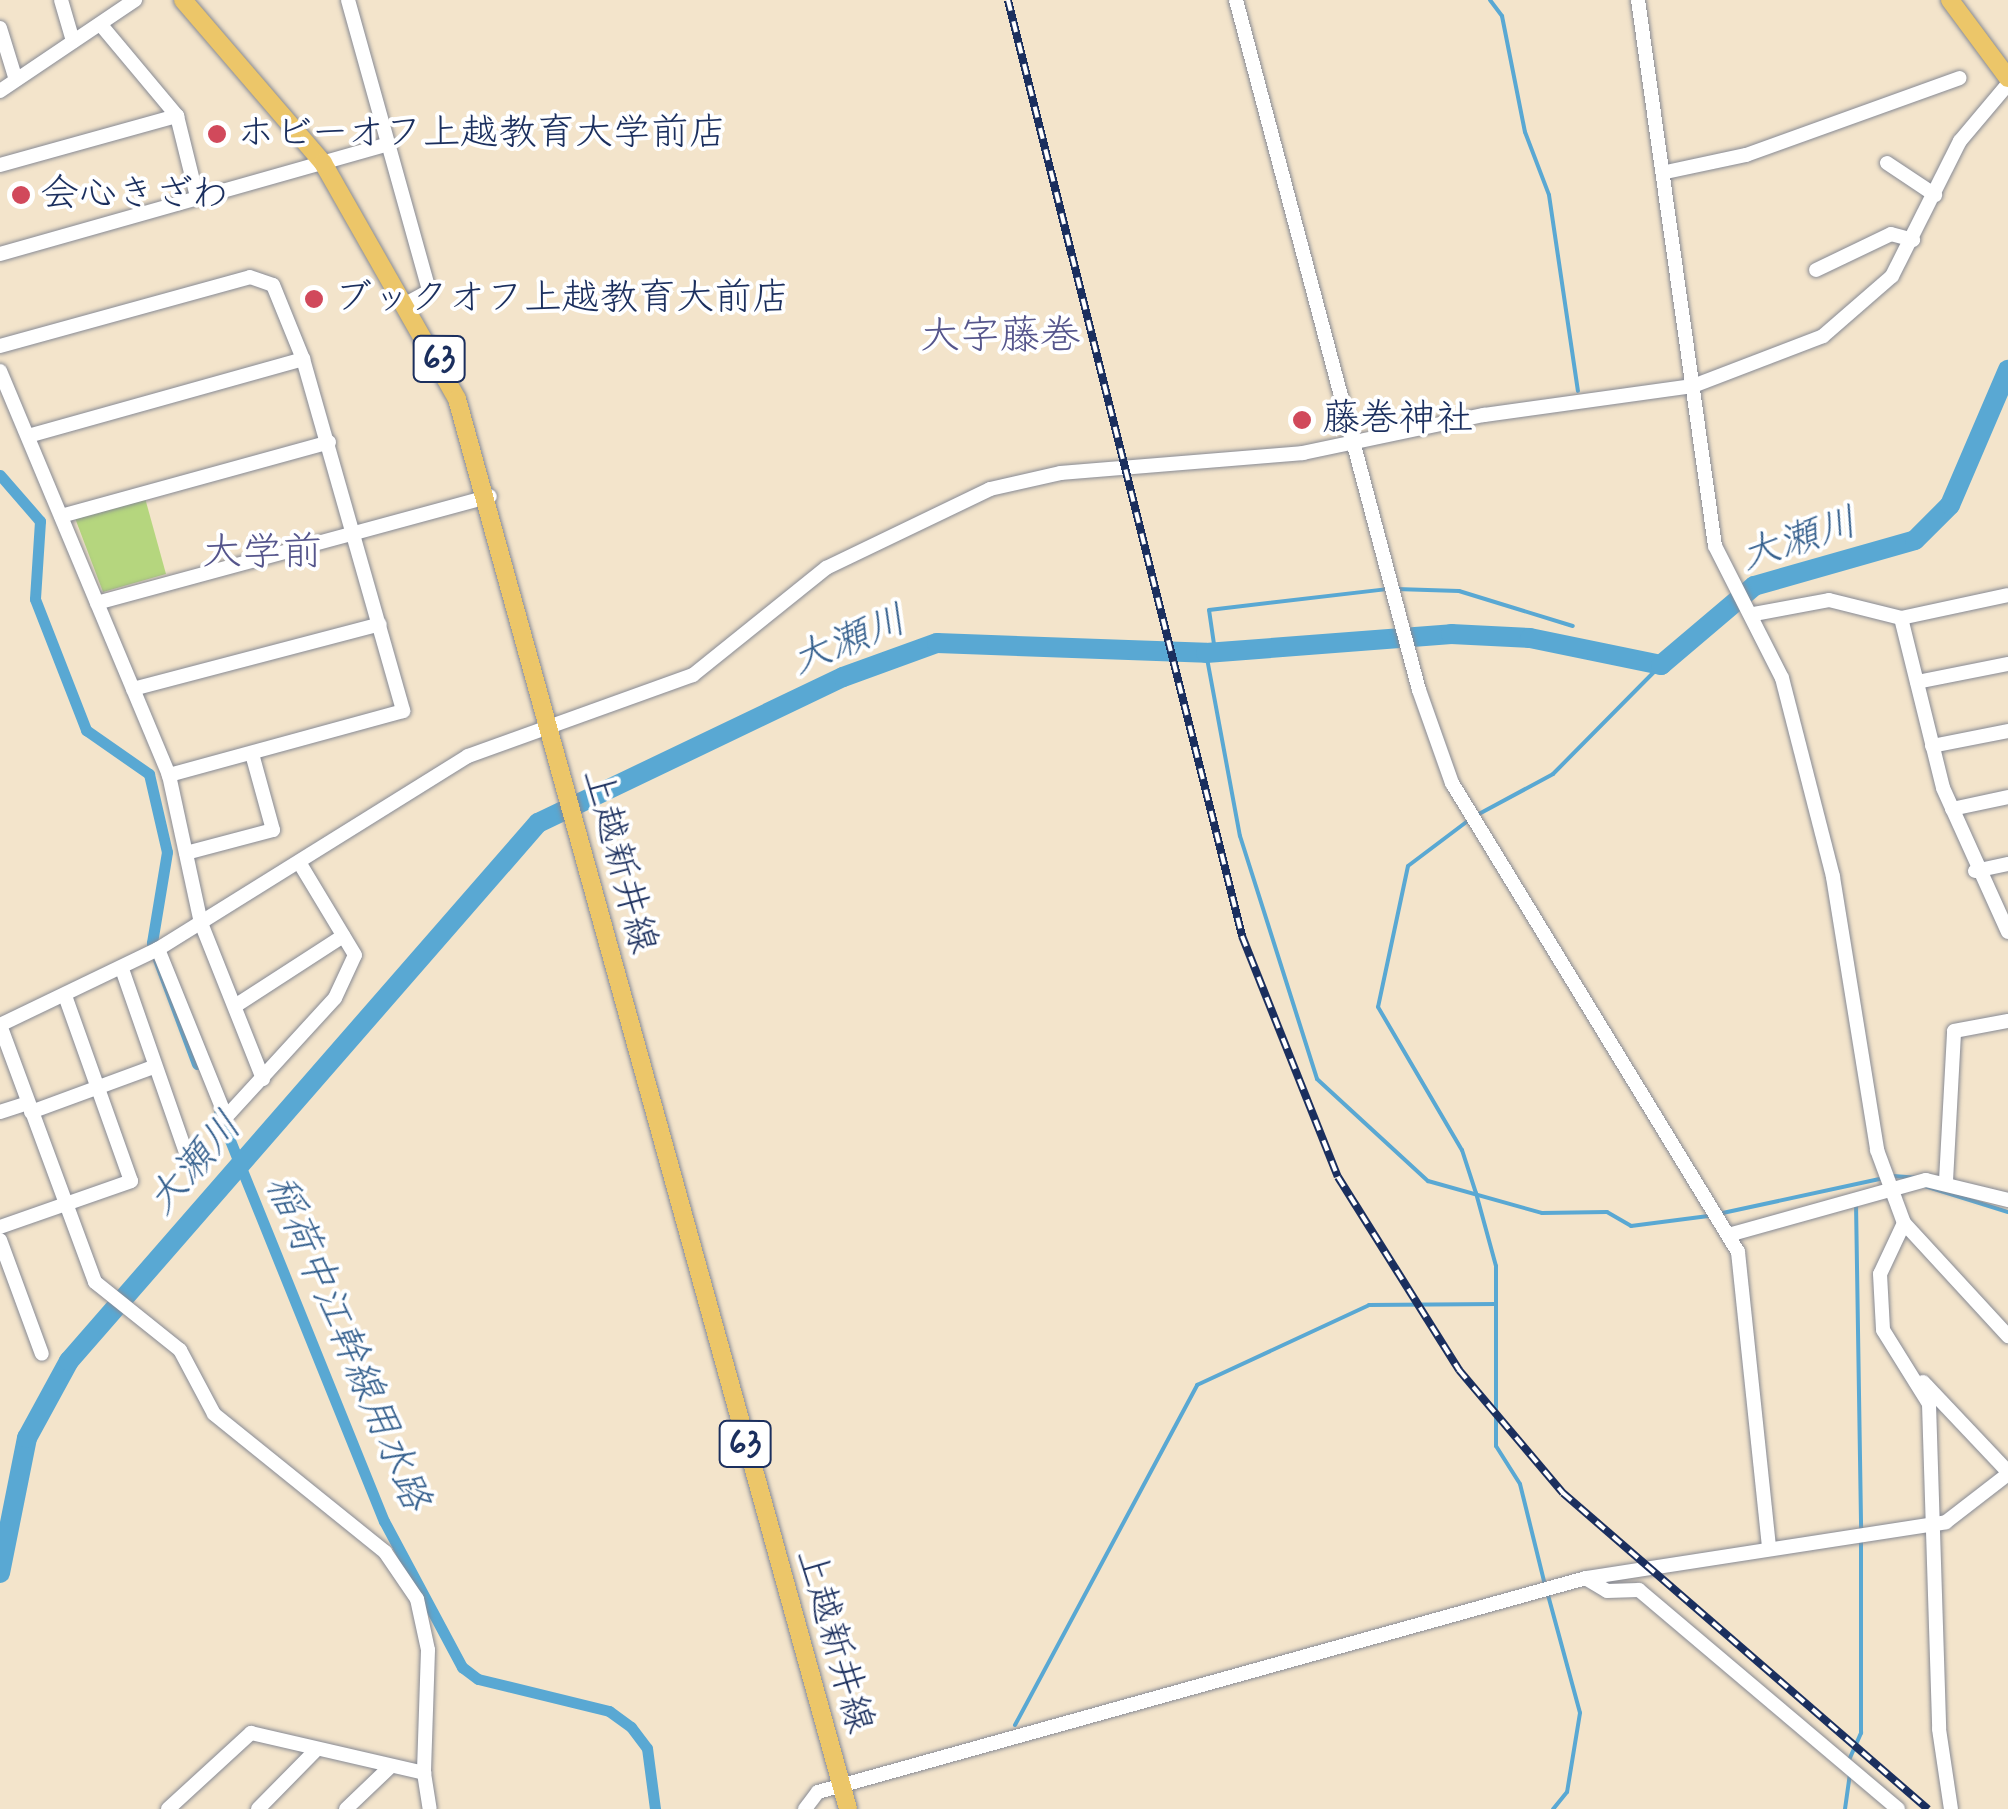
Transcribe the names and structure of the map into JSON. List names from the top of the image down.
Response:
{
  "streets": {
    "main road": ["63", "上越新井線"]
  },
  "districts": ["大字藤巻", "大学前"],
  "water": ["大瀬川", "稲荷中江幹線用水路"],
  "places": [
    "ホビーオフ上越教育大学前店",
    "会心きざわ",
    "ブックオフ上越教育大前店",
    "藤巻神社"
  ]
}
